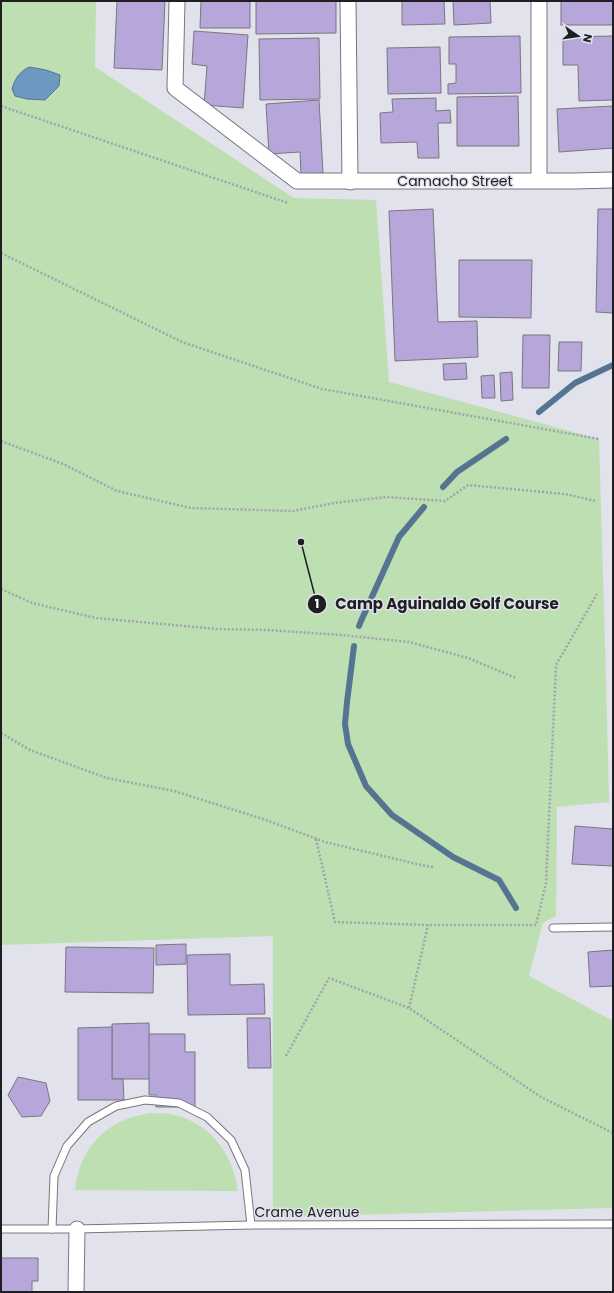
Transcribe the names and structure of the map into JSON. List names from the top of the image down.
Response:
{
  "streets": {
    "street": ["Camacho Street"],
    "lane": ["Crame Avenue"]
  },
  "places": ["Camp Aguinaldo Golf Course"],
  "north": "right"
}
